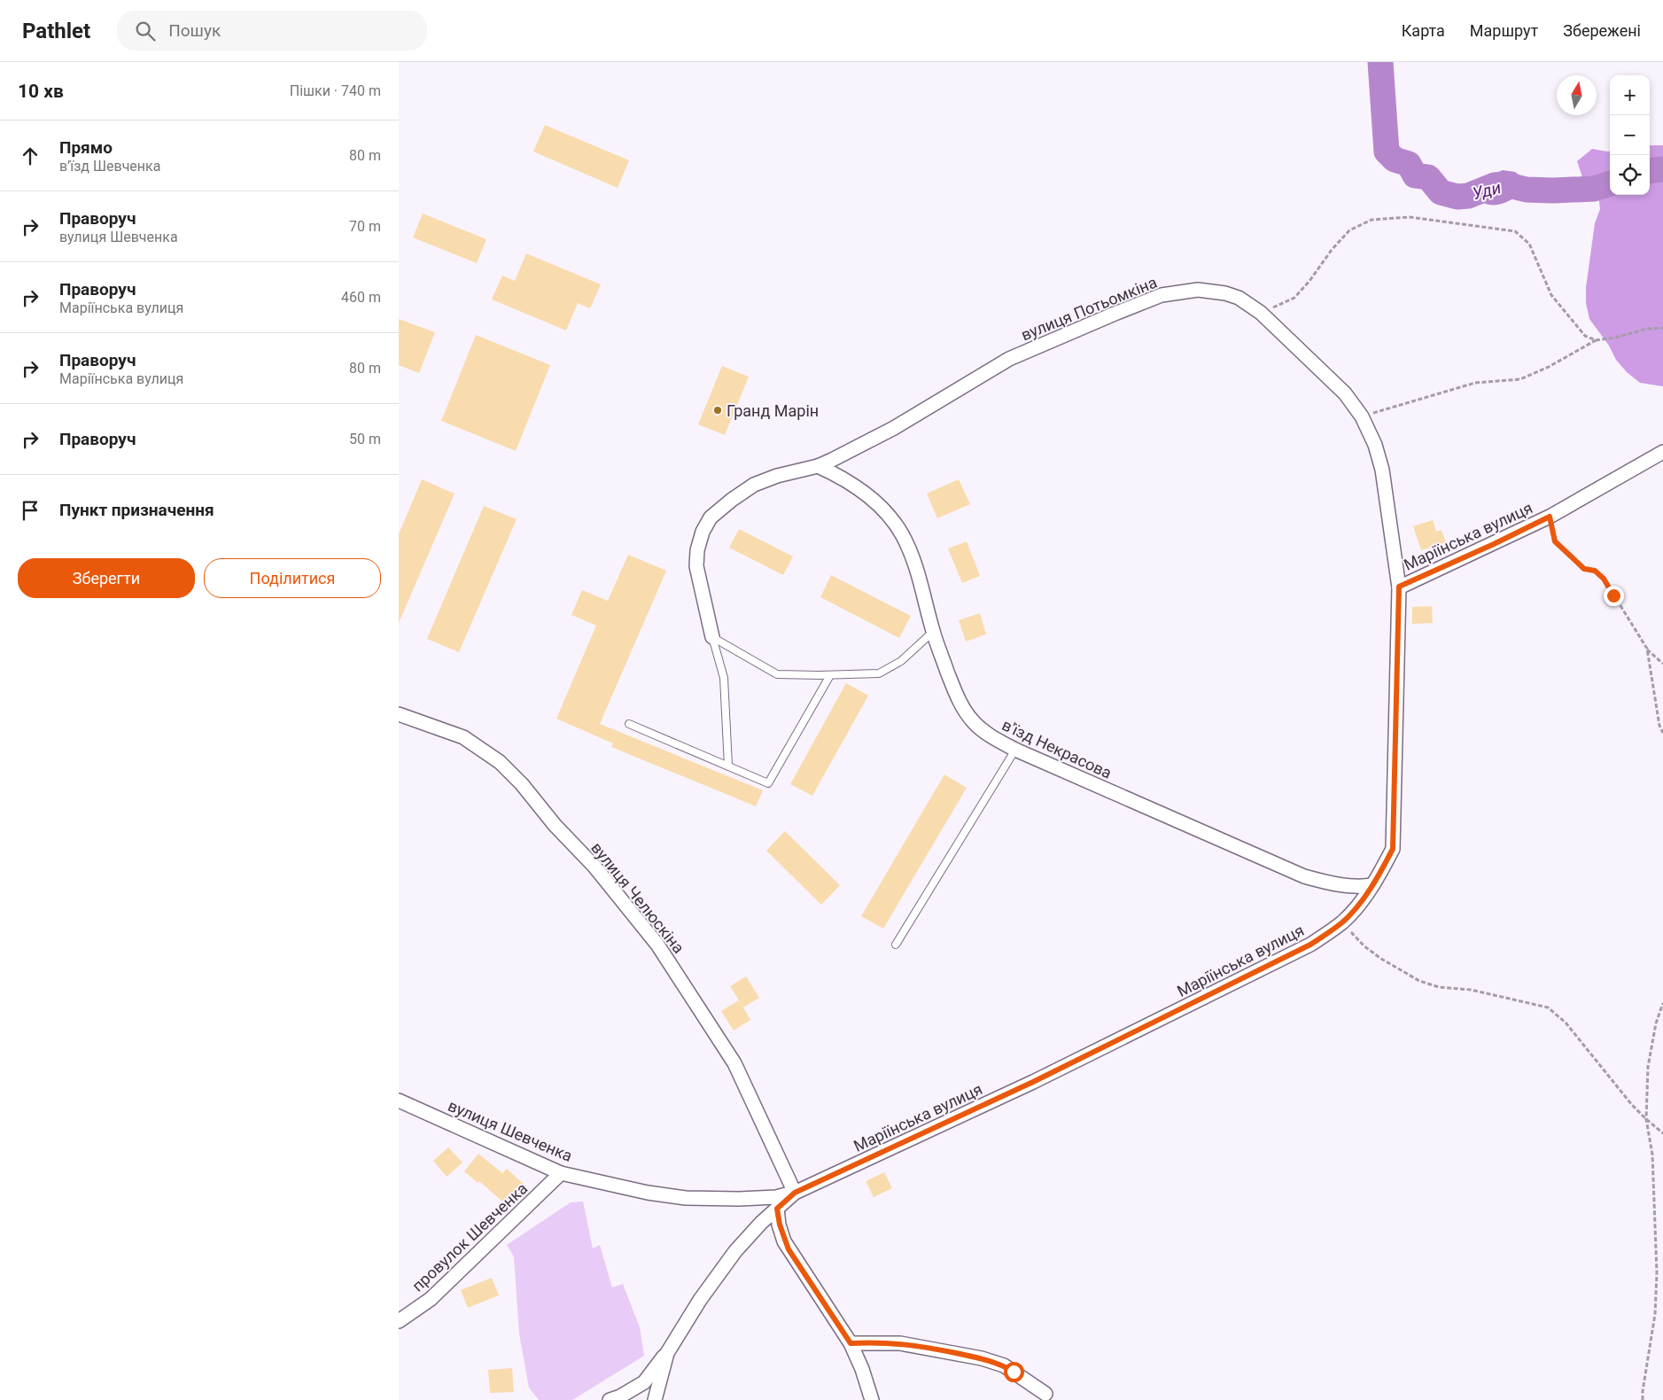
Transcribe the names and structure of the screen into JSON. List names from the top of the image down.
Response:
{
  "streets": {
    "street": [
      "вулиця Потьомкіна",
      "Маріїнська вулиця",
      "в'їзд Некрасова",
      "вулиця Челюскіна",
      "вулиця Шевченка",
      "провулок Шевченка"
    ]
  },
  "crossings": [
    ["вулиця Потьомкіна", "Маріїнська вулиця"],
    ["вулиця Потьомкіна", "в'їзд Некрасова"],
    ["Маріїнська вулиця", "в'їзд Некрасова"],
    ["Маріїнська вулиця", "вулиця Челюскіна"],
    ["Маріїнська вулиця", "вулиця Шевченка"],
    ["вулиця Челюскіна", "вулиця Шевченка"],
    ["вулиця Шевченка", "провулок Шевченка"]
  ],
  "water": ["Уди"],
  "places": ["Гранд Марін"],
  "north": "top",
  "page": {
    "header": "Pathlet",
    "search": "Пошук",
    "nav": ["Карта", "Маршрут", "Збережені"],
    "heading": ["10 хв", "Пішки · 740 m"],
    "map_buttons": ["+", "−"],
    "list": [
      ["Прямо", "в’їзд Шевченка", "80 m"],
      ["Праворуч", "вулиця Шевченка", "70 m"],
      ["Праворуч", "Маріїнська вулиця", "460 m"],
      ["Праворуч", "Маріїнська вулиця", "80 m"],
      ["Праворуч", "50 m"],
      "Пункт призначення"
    ],
    "buttons": ["Зберегти", "Поділитися"]
  }
}
